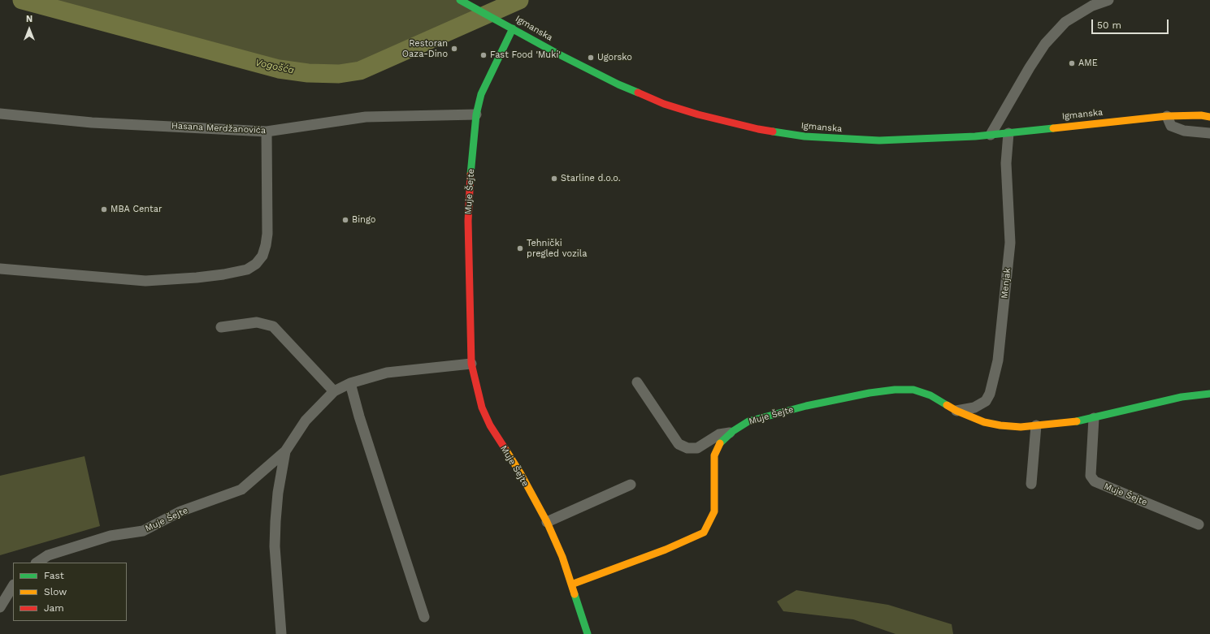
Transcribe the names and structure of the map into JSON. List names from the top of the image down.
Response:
{
  "streets": {
    "street": [
      "Igmanska",
      "Hasana Merdžanovića",
      "Muje Šejte",
      "Menjak"
    ]
  },
  "crossings": [
    ["Igmanska", "Muje Šejte"],
    ["Igmanska", "Menjak"],
    ["Hasana Merdžanovića", "Muje Šejte"],
    ["Muje Šejte", "Menjak"]
  ],
  "water": ["Vogošća"],
  "places": [
    "Restoran Oaza-Dino",
    "Fast Food 'Muki'",
    "Ugorsko",
    "AME",
    "Starline d.o.o.",
    "MBA Centar",
    "Bingo",
    "Tehnički pregled vozila"
  ],
  "legend": ["Fast", "Slow", "Jam"],
  "scale_bar": "50 m",
  "north": "top"
}
